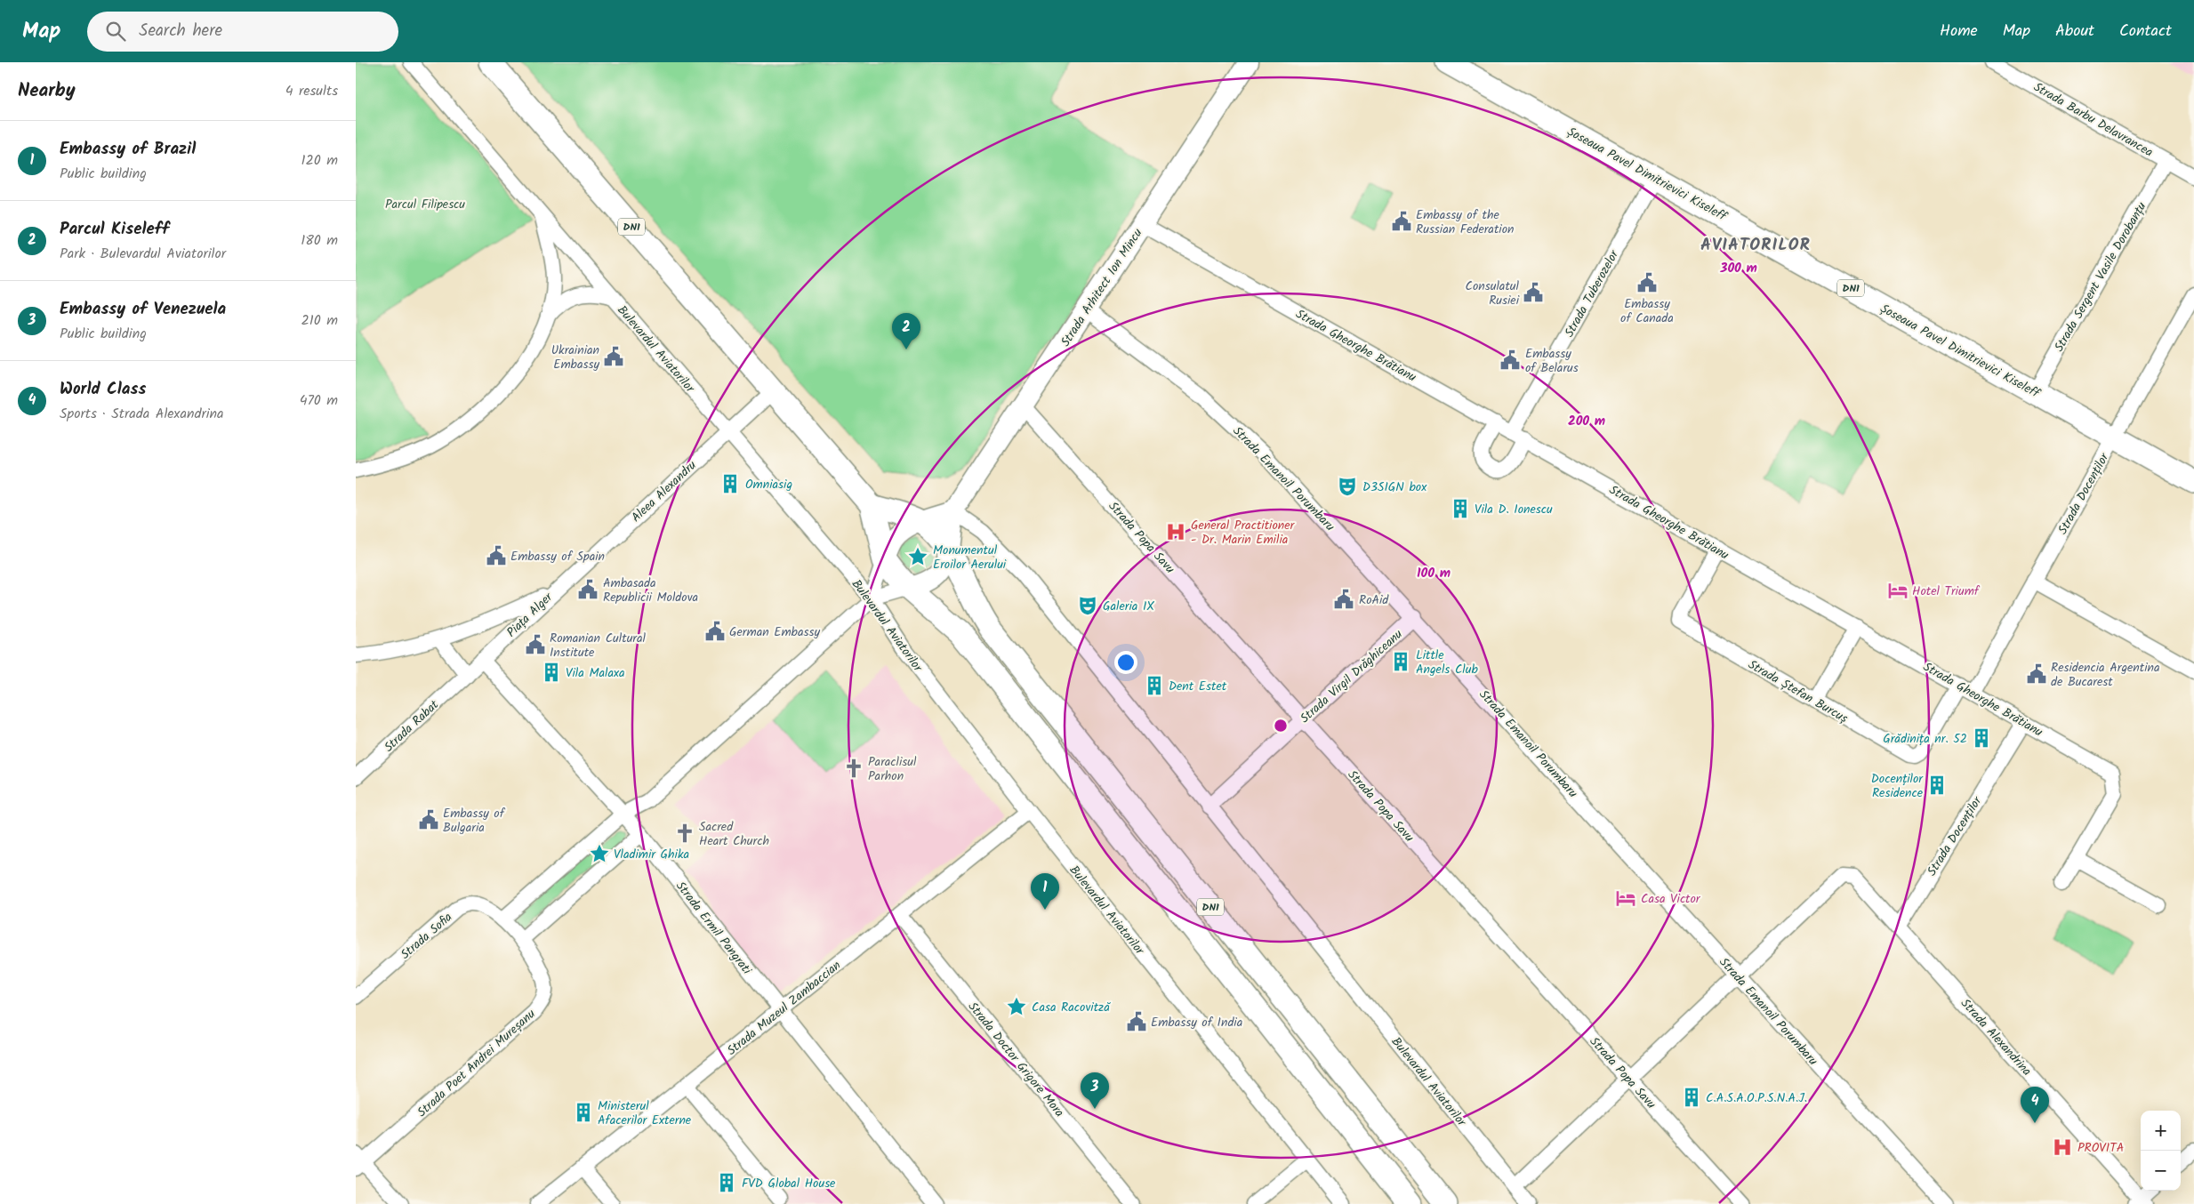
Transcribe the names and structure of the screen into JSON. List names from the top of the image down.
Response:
{
  "streets": {
    "main road": ["Șoseaua Pavel Dimitrievici Kiseleff", "DN1", "Strada Arhitect Ion Mincu"],
    "street": [
      "Strada Barbu Delavrancea",
      "Strada Sergent Vasile Dorobanțu",
      "Strada Tuberozelor",
      "Strada Gheorghe Brătianu",
      "Bulevardul Aviatorilor",
      "Strada Emanoil Porumbaru",
      "Aleea Alexandru",
      "Strada Docenților",
      "Strada Popa Savu",
      "Piața Alger",
      "Strada Virgil Drăghiceanu",
      "Strada Ștefan Burcuș",
      "Strada Rabat",
      "Strada Ermil Pangrati",
      "Strada Sofia",
      "Strada Muzeul Zambaccian",
      "Strada Alexandrina",
      "Strada Doctor Grigore Mora",
      "Strada Poet Andrei Mureșanu"
    ]
  },
  "crossings": [
    ["Strada Barbu Delavrancea", "Strada Sergent Vasile Dorobanțu"],
    ["Șoseaua Pavel Dimitrievici Kiseleff", "Strada Sergent Vasile Dorobanțu"],
    ["Șoseaua Pavel Dimitrievici Kiseleff", "Strada Tuberozelor"],
    ["Șoseaua Pavel Dimitrievici Kiseleff", "Strada Docenților"],
    ["DN1", "Strada Arhitect Ion Mincu"],
    ["DN1", "Aleea Alexandru"],
    ["Strada Arhitect Ion Mincu", "Strada Gheorghe Brătianu"],
    ["Strada Arhitect Ion Mincu", "Bulevardul Aviatorilor"],
    ["Strada Arhitect Ion Mincu", "Strada Emanoil Porumbaru"],
    ["Strada Arhitect Ion Mincu", "Strada Popa Savu"],
    ["Strada Tuberozelor", "Strada Gheorghe Brătianu"],
    ["Strada Gheorghe Brătianu", "Strada Docenților"],
    ["Strada Gheorghe Brătianu", "Strada Ștefan Burcuș"],
    ["Bulevardul Aviatorilor", "Aleea Alexandru"],
    ["Bulevardul Aviatorilor", "Strada Virgil Drăghiceanu"],
    ["Bulevardul Aviatorilor", "Strada Muzeul Zambaccian"],
    ["Strada Emanoil Porumbaru", "Strada Virgil Drăghiceanu"],
    ["Strada Emanoil Porumbaru", "Strada Alexandrina"],
    ["Aleea Alexandru", "Piața Alger"],
    ["Strada Docenților", "Strada Ștefan Burcuș"],
    ["Strada Docenților", "Strada Alexandrina"],
    ["Strada Popa Savu", "Strada Virgil Drăghiceanu"],
    ["Piața Alger", "Strada Rabat"],
    ["Piața Alger", "Strada Ermil Pangrati"],
    ["Strada Ermil Pangrati", "Strada Muzeul Zambaccian"],
    ["Strada Sofia", "Strada Poet Andrei Mureșanu"],
    ["Strada Muzeul Zambaccian", "Strada Doctor Grigore Mora"]
  ],
  "districts": ["AVIATORILOR"],
  "parks": ["Parcul Filipescu"],
  "places": {
    "public building": [
      "Embassy of the Russian Federation",
      "Embassy of Canada",
      "Consulatul Rusiei",
      "Ukrainian Embassy",
      "Embassy of Belarus",
      "Embassy of Spain",
      "Ambasada Republicii Moldova",
      "RoAid",
      "German Embassy",
      "Romanian Cultural Institute",
      "Residencia Argentina de Bucarest",
      "Embassy of Bulgaria",
      "Embassy of India"
    ],
    "building": [
      "Omniasig",
      "Vila D. Ionescu",
      "Little Angels Club",
      "Vila Malaxa",
      "Dent Estet",
      "Grădinița nr. 52",
      "Docenților Residence",
      "C.A.S.A.O.P.S.N.A.J.",
      "Ministerul Afacerilor Externe",
      "FVD Global House"
    ],
    "theatre": ["D3SIGN box", "Galeria IX"],
    "hospital": ["General Practitioner - Dr. Marin Emilia", "PROVITA"],
    "place": ["Monumentul Eroilor Aerului", "Vladimir Ghika", "Casa Racovitză"],
    "hotel": ["Hotel Triumf", "Casa Victor"],
    "church": ["Paraclisul Parhon", "Sacred Heart Church"]
  },
  "page": {
    "header": "Map",
    "search": "Search here",
    "nav": [
      "Home",
      "Map",
      "About",
      "Contact"
    ],
    "heading": ["Nearby", "4 results"],
    "list": [
      {
        "mark": "1",
        "name": "Embassy of Brazil",
        "note": "Public building",
        "value": "120 m"
      },
      {
        "mark": "2",
        "name": "Parcul Kiseleff",
        "note": "Park · Bulevardul Aviatorilor",
        "value": "180 m"
      },
      {
        "mark": "3",
        "name": "Embassy of Venezuela",
        "note": "Public building",
        "value": "210 m"
      },
      {
        "mark": "4",
        "name": "World Class",
        "note": "Sports · Strada Alexandrina",
        "value": "470 m"
      }
    ],
    "pins": [
      "2",
      "1",
      "3",
      "4"
    ],
    "map_buttons": ["+", "−"]
  },
  "rings": ["300 m", "200 m", "100 m"]
}
